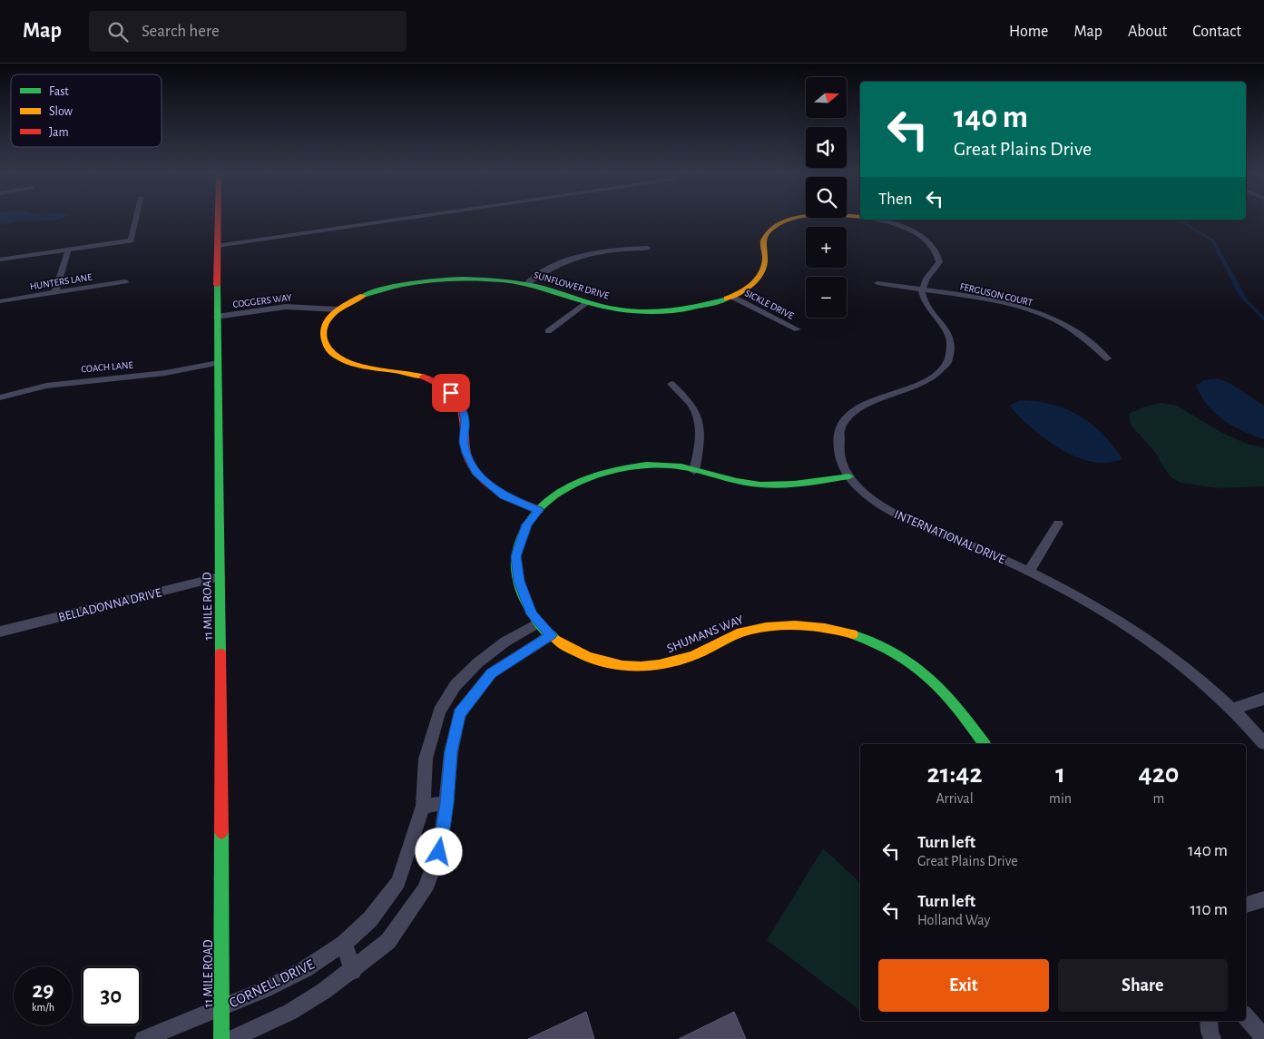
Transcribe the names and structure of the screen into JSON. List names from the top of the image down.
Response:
{
  "streets": {
    "street": [
      "HUNTERS LANE",
      "SUNFLOWER DRIVE",
      "FERGUSON COURT",
      "COGGERS WAY",
      "SICKLE DRIVE",
      "COACH LANE",
      "INTERNATIONAL DRIVE",
      "BELLADONNA DRIVE",
      "11 MILE ROAD",
      "SHUMANS WAY",
      "CORNELL DRIVE"
    ]
  },
  "crossings": [
    ["SUNFLOWER DRIVE", "COGGERS WAY"],
    ["SUNFLOWER DRIVE", "SICKLE DRIVE"],
    ["FERGUSON COURT", "INTERNATIONAL DRIVE"],
    ["COGGERS WAY", "11 MILE ROAD"],
    ["COACH LANE", "11 MILE ROAD"],
    ["INTERNATIONAL DRIVE", "SHUMANS WAY"],
    ["BELLADONNA DRIVE", "11 MILE ROAD"],
    ["11 MILE ROAD", "CORNELL DRIVE"],
    ["SHUMANS WAY", "CORNELL DRIVE"]
  ],
  "legend": ["Fast", "Slow", "Jam"],
  "north": "right",
  "page": {
    "header": "Map",
    "search": "Search here",
    "nav": [
      "Home",
      "Map",
      "About",
      "Contact"
    ],
    "map_buttons": ["+", "−"],
    "turn": ["140 m", "Great Plains Drive"],
    "then": "Then",
    "eta": [
      "21:42",
      "Arrival",
      "1",
      "min",
      "420",
      "m"
    ],
    "list": [
      {
        "name": "Turn left",
        "note": "Great Plains Drive",
        "value": "140 m"
      },
      {
        "name": "Turn left",
        "note": "Holland Way",
        "value": "110 m"
      }
    ],
    "buttons": ["Exit", "Share"],
    "speed": "29 km/h",
    "limit": "30"
  }
}
